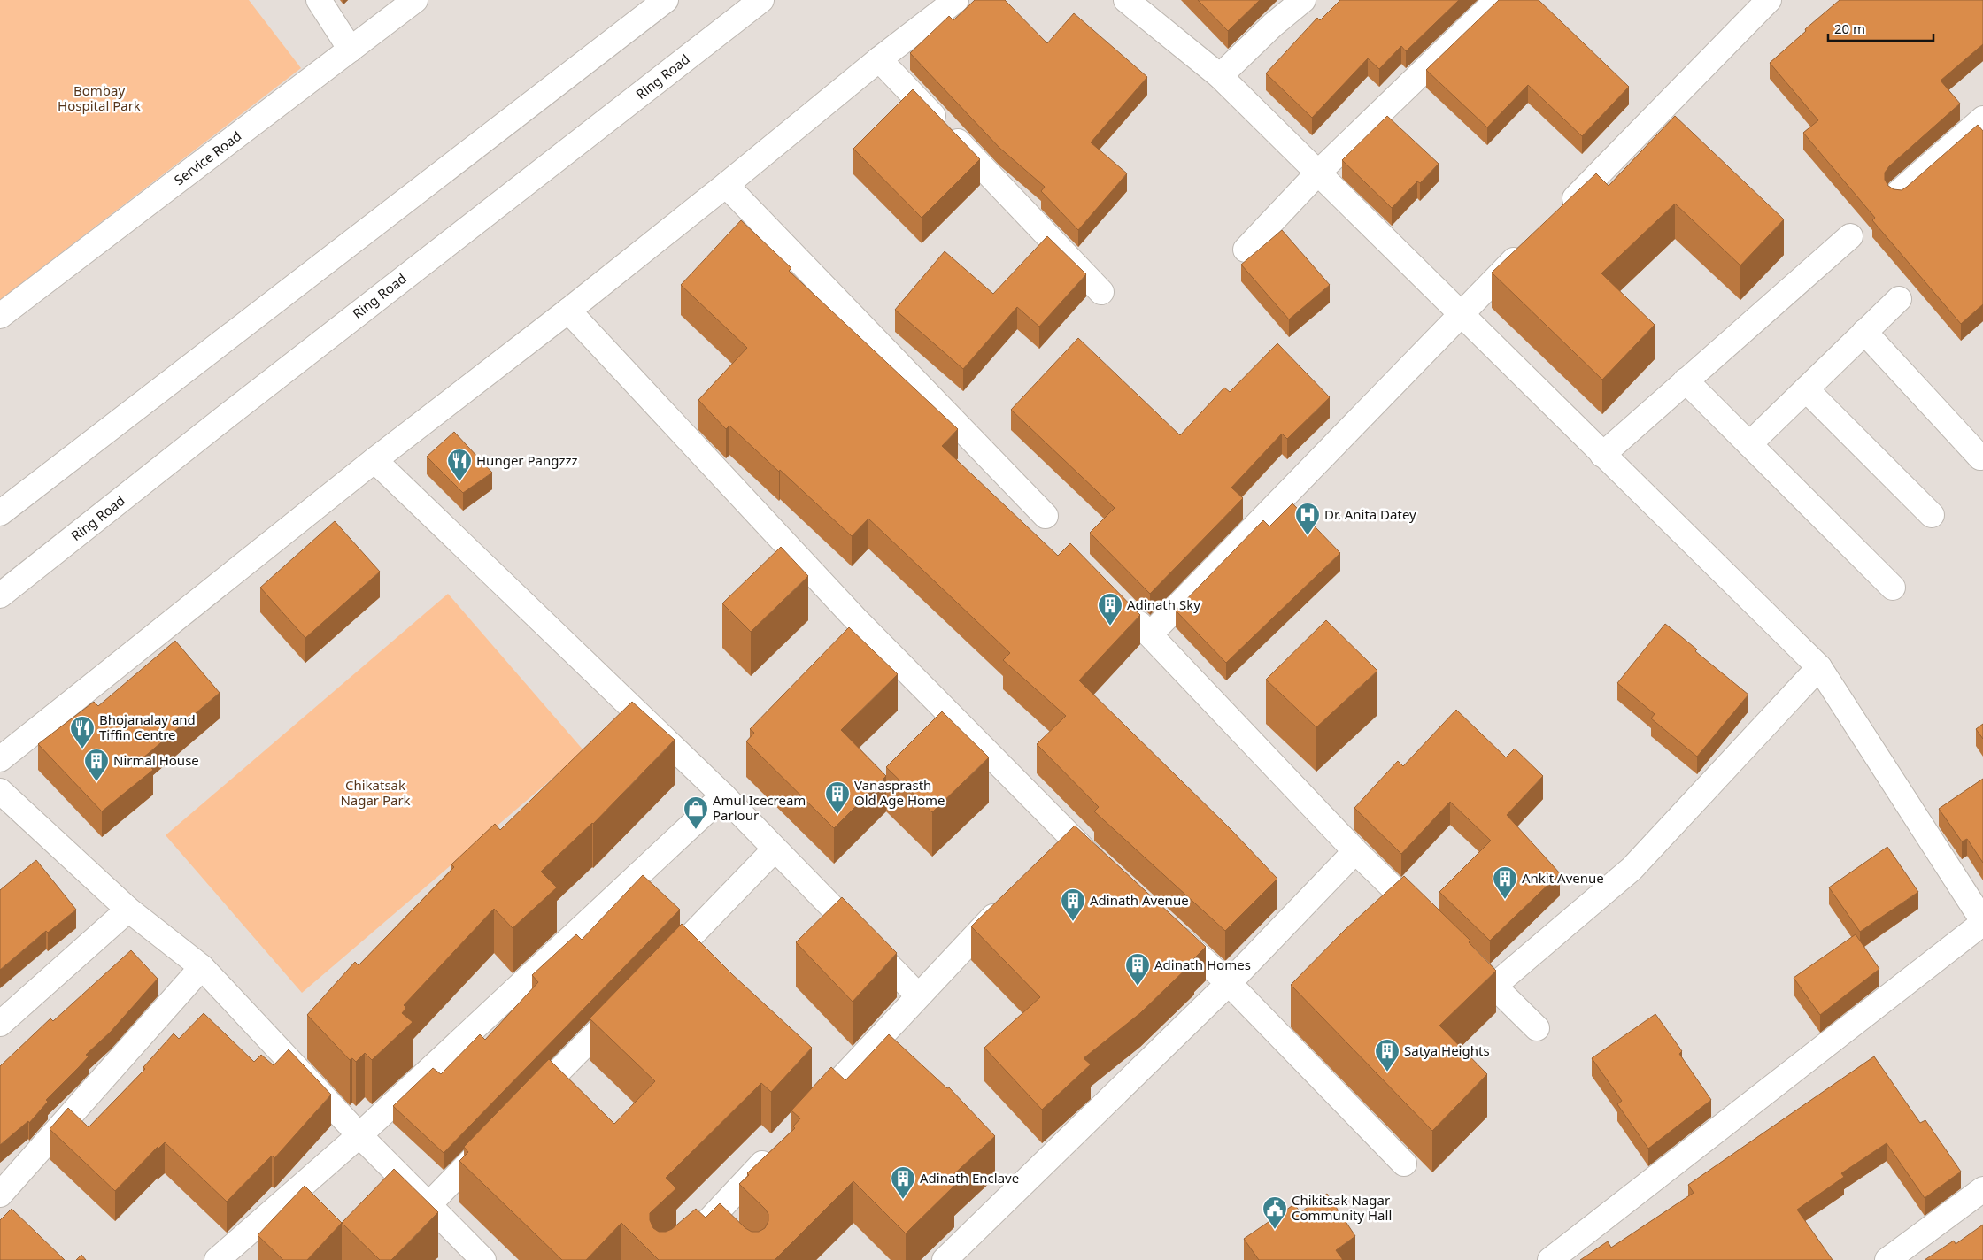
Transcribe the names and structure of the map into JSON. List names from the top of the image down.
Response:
{
  "streets": {
    "street": ["Ring Road", "Service Road"]
  },
  "parks": ["Bombay Hospital Park", "Chikatsak Nagar Park"],
  "places": {
    "restaurant": ["Hunger Pangzzz", "Bhojanalay and Tiffin Centre"],
    "hospital": ["Dr. Anita Datey"],
    "building": [
      "Adinath Sky",
      "Nirmal House",
      "Vanasprasth Old Age Home",
      "Ankit Avenue",
      "Adinath Avenue",
      "Adinath Homes",
      "Satya Heights",
      "Adinath Enclave"
    ],
    "shop": ["Amul Icecream Parlour"],
    "public building": ["Chikitsak Nagar Community Hall"]
  },
  "scale_bar": "20 m"
}
